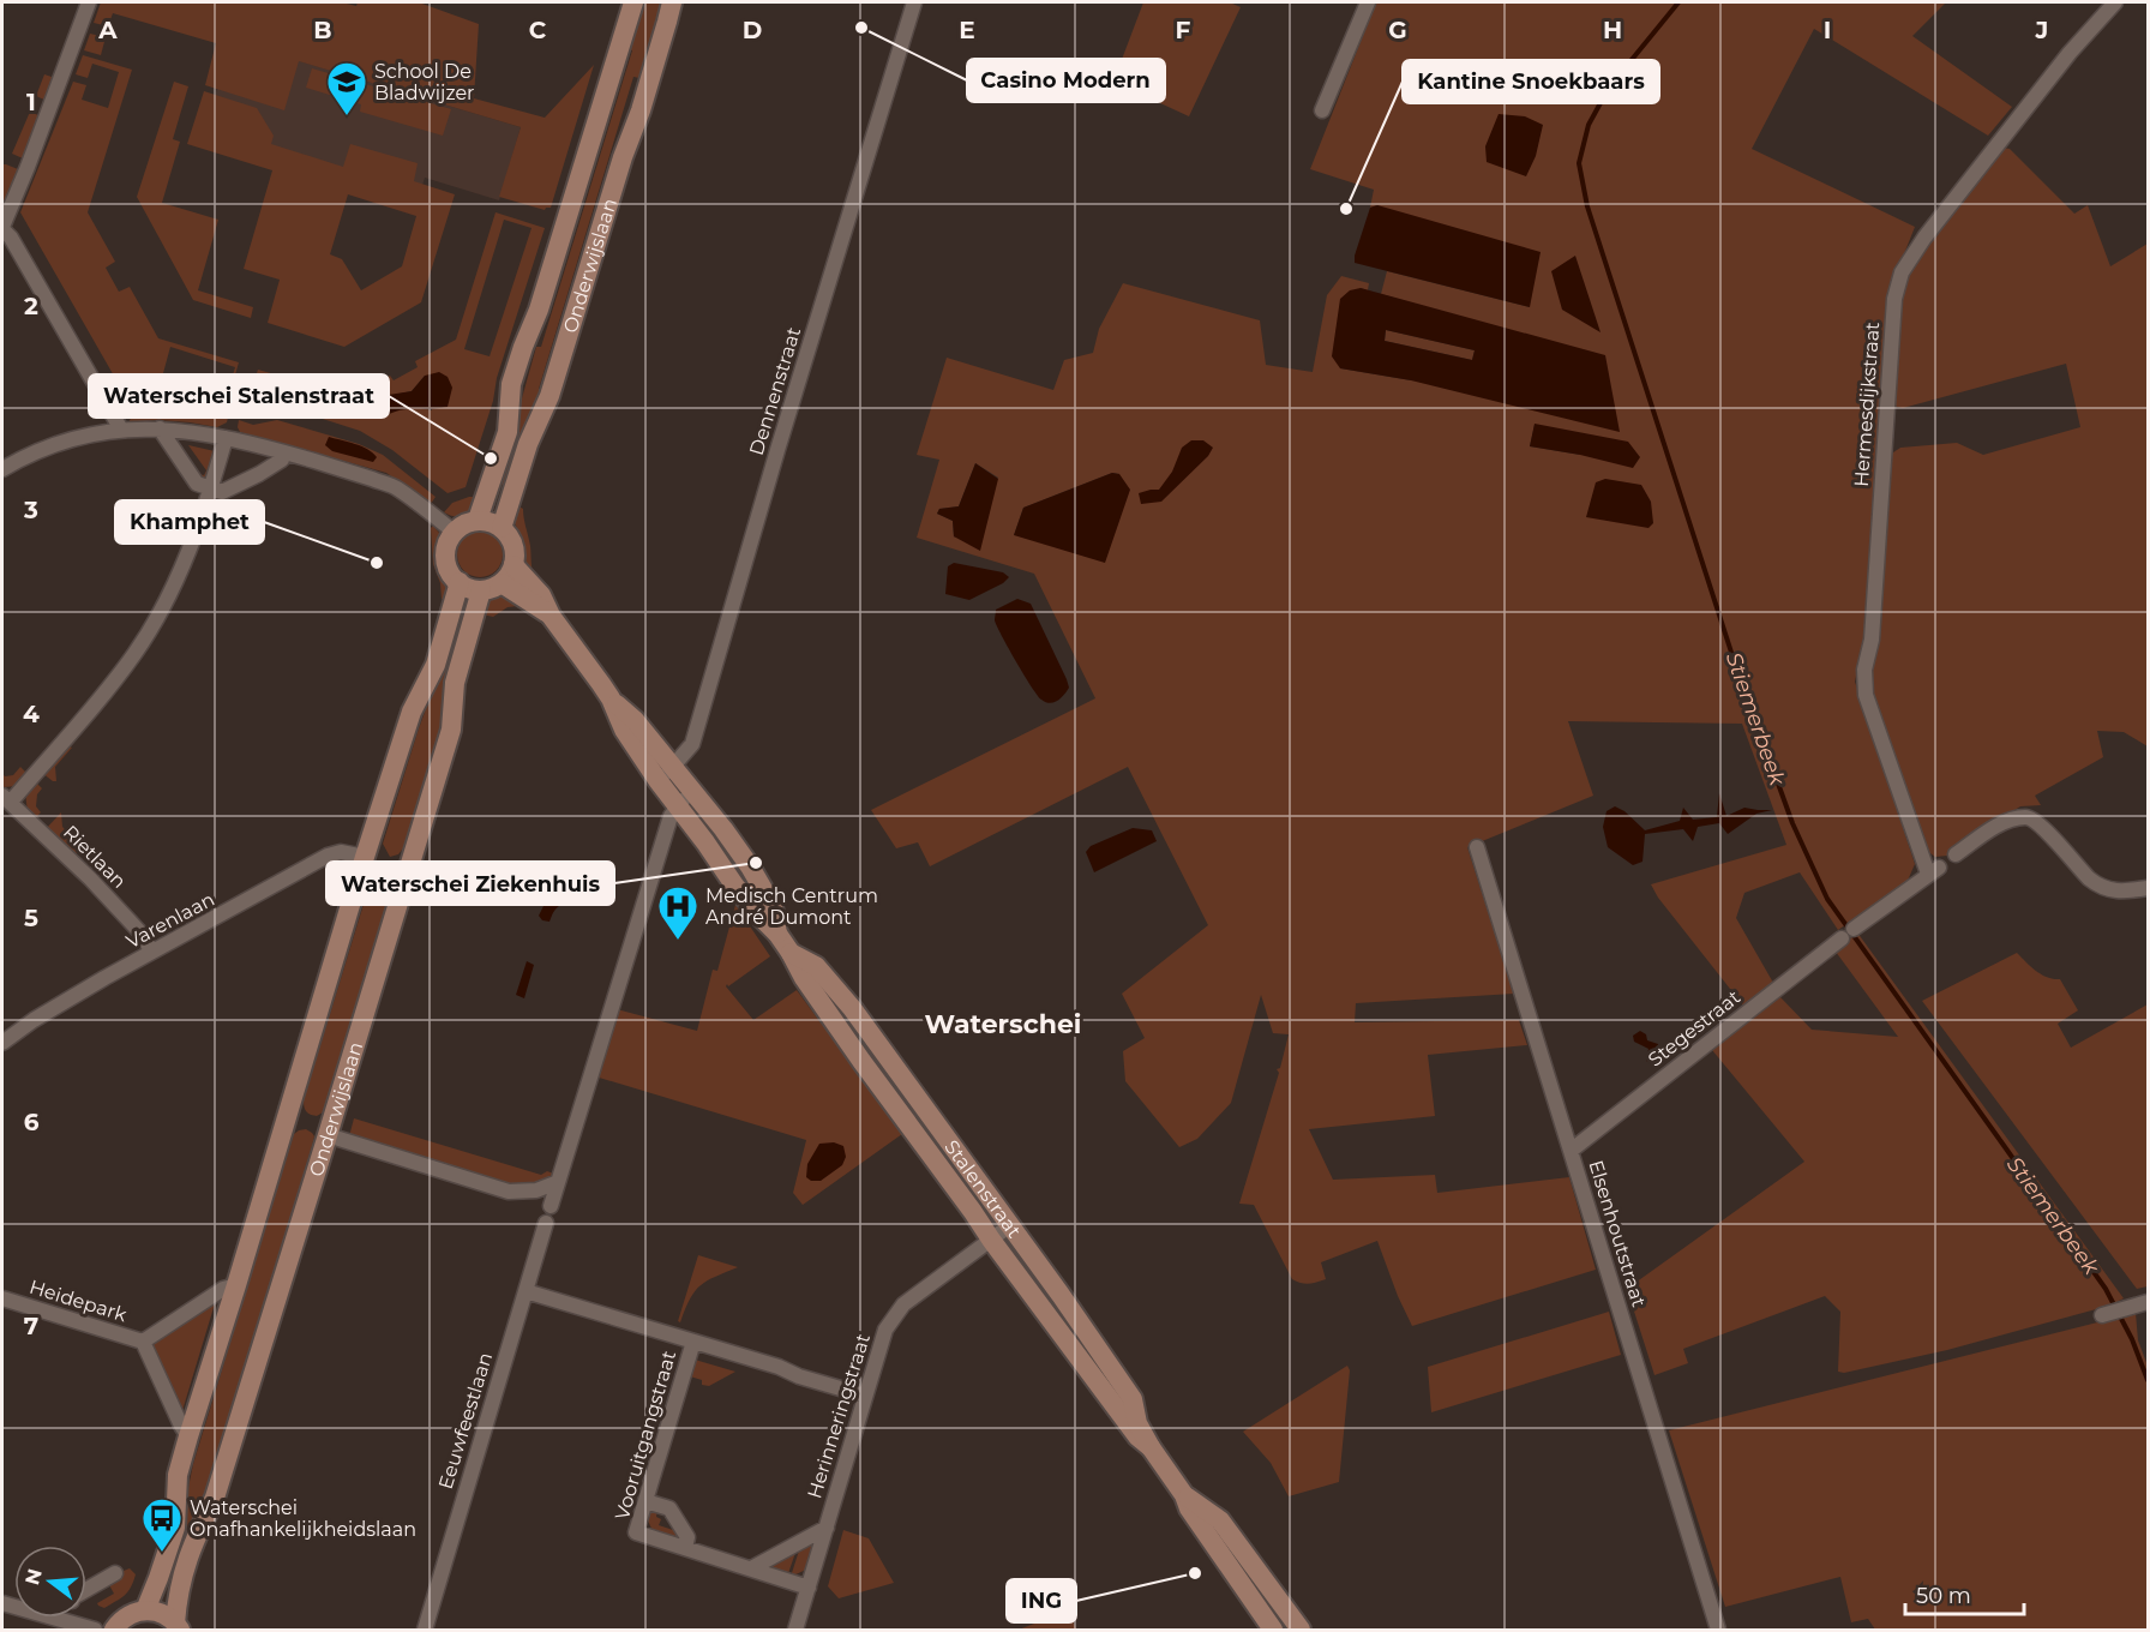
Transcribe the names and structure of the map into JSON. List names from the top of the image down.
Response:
{
  "streets": {
    "main road": ["Onderwijslaan", "Stalenstraat"],
    "street": [
      "Dennenstraat",
      "Hermesdijkstraat",
      "Rietlaan",
      "Varenlaan",
      "Stegestraat",
      "Elsenhoutstraat",
      "Heidepark",
      "Herinneringstraat",
      "Eeuwfeestlaan",
      "Vooruitgangstraat"
    ]
  },
  "crossings": [
    ["Onderwijslaan", "Stalenstraat"],
    ["Dennenstraat", "Stalenstraat"],
    ["Rietlaan", "Varenlaan"],
    ["Stegestraat", "Elsenhoutstraat"],
    ["Stalenstraat", "Herinneringstraat"],
    ["Herinneringstraat", "Vooruitgangstraat"],
    ["Eeuwfeestlaan", "Vooruitgangstraat"]
  ],
  "districts": ["Waterschei"],
  "water": ["Stiemerbeek"],
  "places": {
    "other": [
      "Casino Modern",
      "Kantine Snoekbaars",
      "Waterschei Stalenstraat",
      "Khamphet",
      "Waterschei Ziekenhuis",
      "ING"
    ],
    "school or university": ["School De Bladwijzer"],
    "hospital": ["Medisch Centrum André Dumont"],
    "bus stop": ["Waterschei Onafhankelijkheidslaan"]
  },
  "scale_bar": "50 m",
  "north": "left",
  "grid": {
    "columns": [
      "A",
      "B",
      "C",
      "D",
      "E",
      "F",
      "G",
      "H",
      "I",
      "J"
    ],
    "rows": [
      "1",
      "2",
      "3",
      "4",
      "5",
      "6",
      "7"
    ]
  }
}
